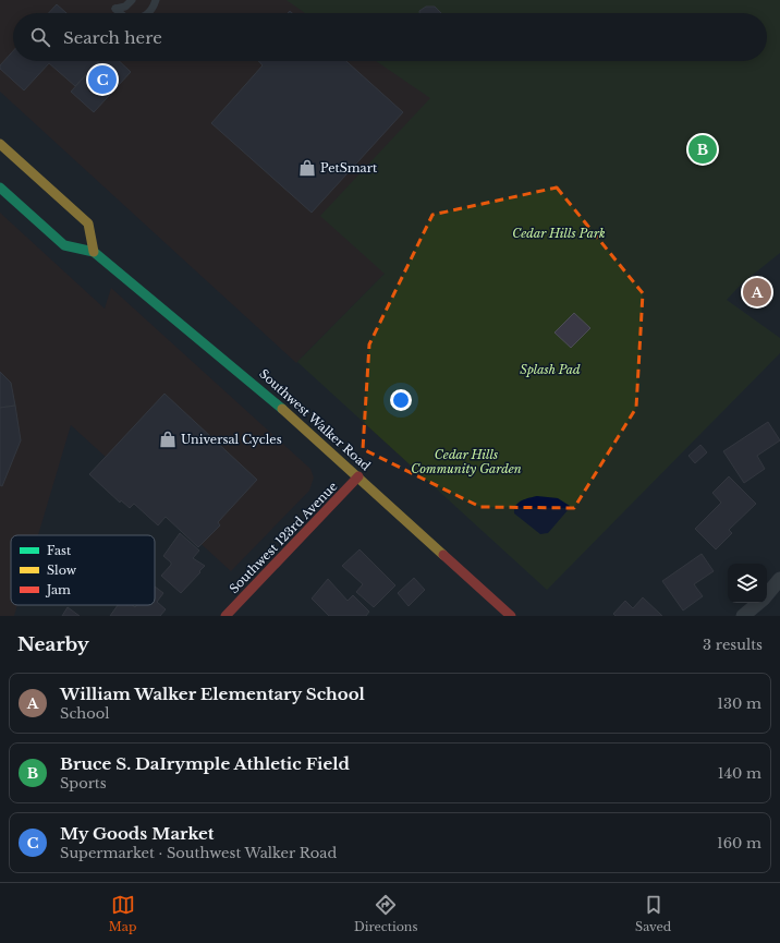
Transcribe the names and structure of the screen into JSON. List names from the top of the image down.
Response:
{
  "streets": {
    "main road": ["Southwest Walker Road", "Southwest 123rd Avenue"]
  },
  "crossings": [
    ["Southwest Walker Road", "Southwest 123rd Avenue"]
  ],
  "parks": ["Cedar Hills Park", "Splash Pad", "Cedar Hills Community Garden"],
  "places": {
    "shop": ["PetSmart", "Universal Cycles"]
  },
  "legend": ["Fast", "Slow", "Jam"],
  "page": {
    "search": "Search here",
    "pins": ["C", "B", "A"],
    "heading": ["Nearby", "3 results"],
    "list": [
      {
        "mark": "A",
        "name": "William Walker Elementary School",
        "note": "School",
        "value": "130 m"
      },
      {
        "mark": "B",
        "name": "Bruce S. DaIrymple Athletic Field",
        "note": "Sports",
        "value": "140 m"
      },
      {
        "mark": "C",
        "name": "My Goods Market",
        "note": "Supermarket · Southwest Walker Road",
        "value": "160 m"
      }
    ],
    "nav": ["Map", "Directions", "Saved"]
  }
}
